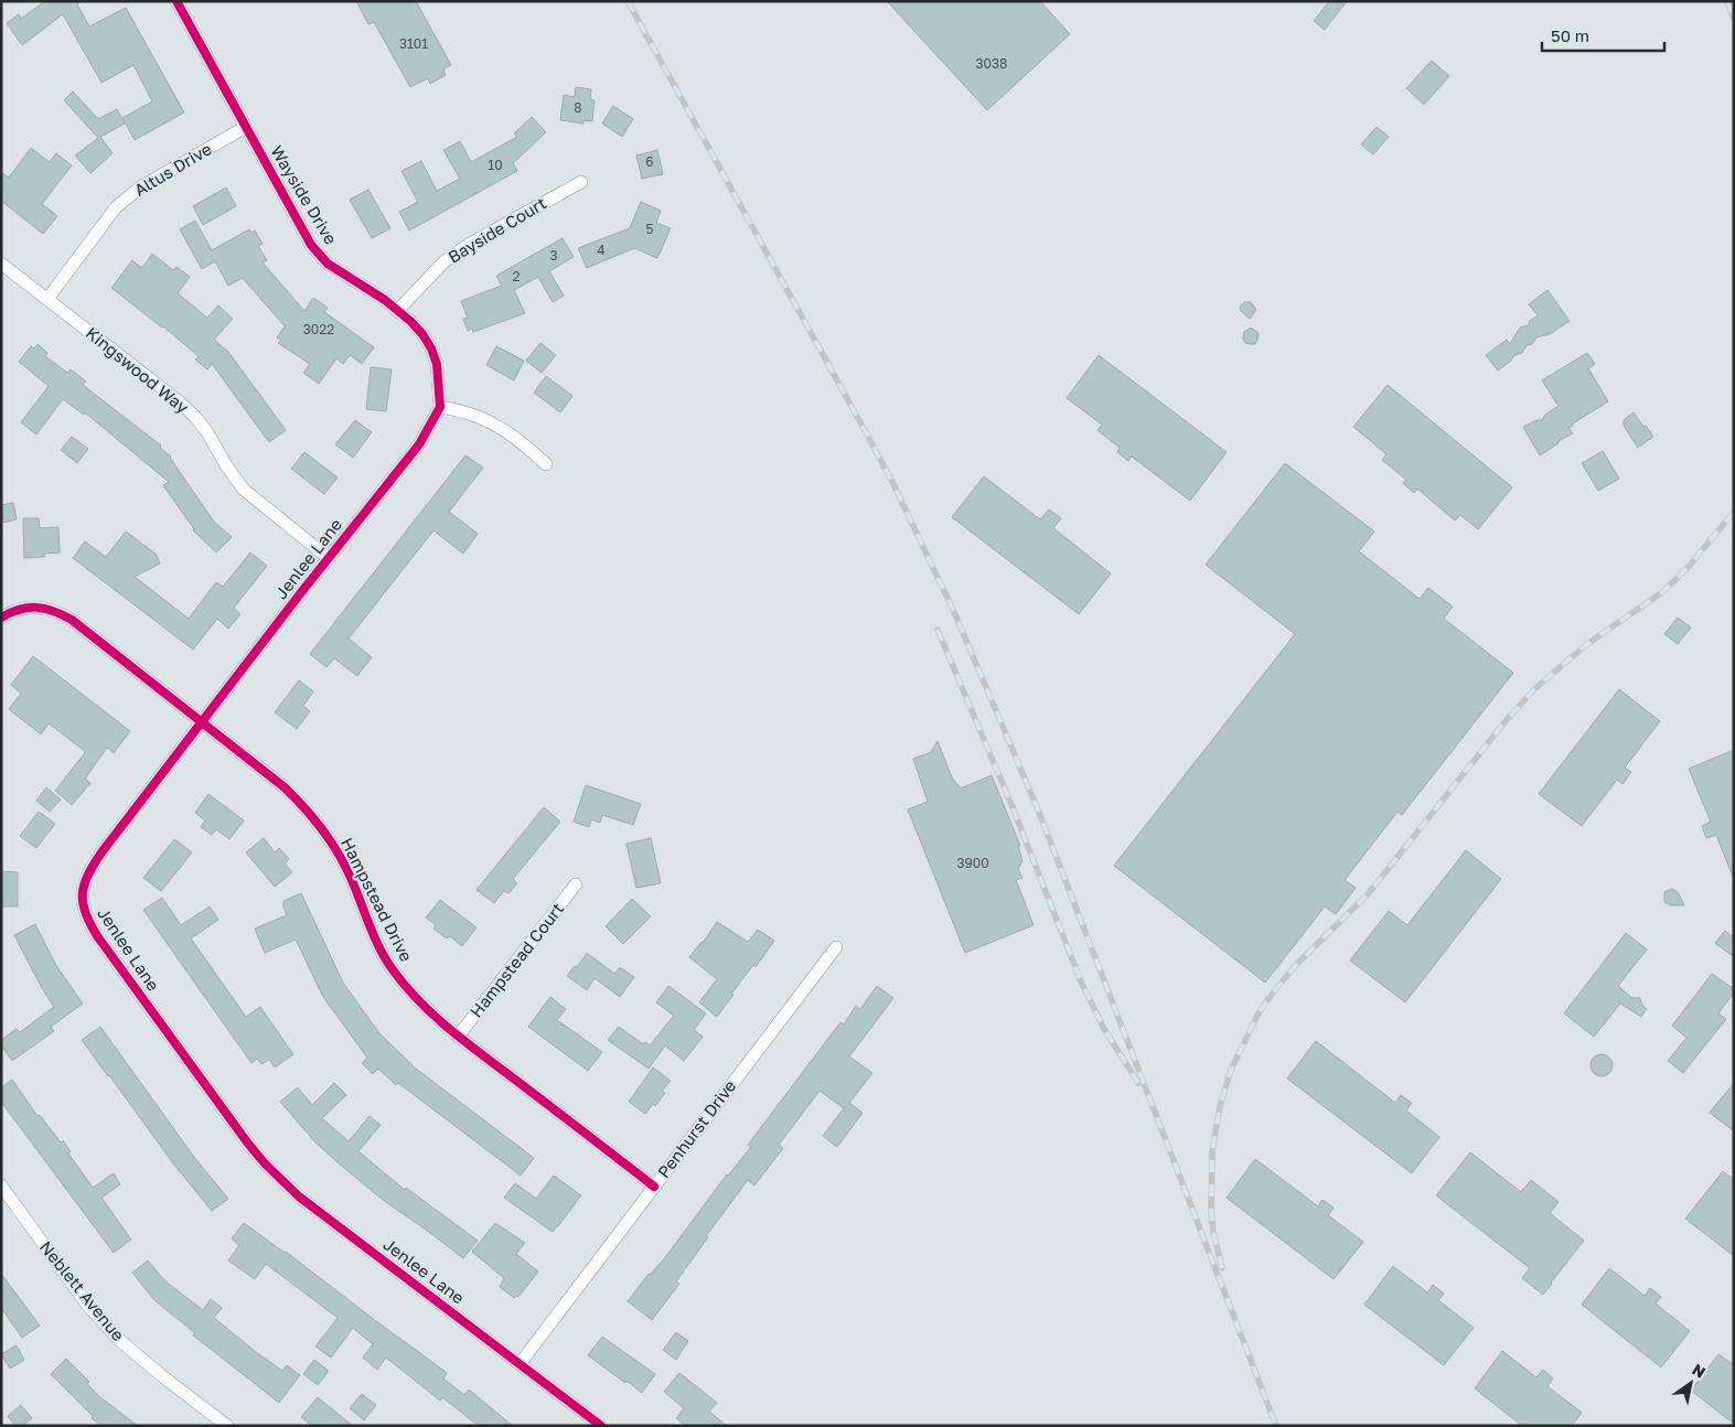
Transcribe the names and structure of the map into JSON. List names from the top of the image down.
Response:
{
  "streets": {
    "street": [
      "Altus Drive",
      "Wayside Drive",
      "Bayside Court",
      "Kingswood Way",
      "Jenlee Lane",
      "Hampstead Drive",
      "Hampstead Court",
      "Penhurst Drive",
      "Neblett Avenue"
    ]
  },
  "crossings": [
    ["Altus Drive", "Wayside Drive"],
    ["Altus Drive", "Kingswood Way"],
    ["Wayside Drive", "Bayside Court"],
    ["Wayside Drive", "Jenlee Lane"],
    ["Kingswood Way", "Jenlee Lane"],
    ["Jenlee Lane", "Hampstead Drive"],
    ["Jenlee Lane", "Penhurst Drive"],
    ["Hampstead Drive", "Hampstead Court"],
    ["Hampstead Drive", "Penhurst Drive"]
  ],
  "house_numbers": [
    "3101",
    "3038",
    "8",
    "6",
    "10",
    "5",
    "4",
    "3",
    "2",
    "3022",
    "3900"
  ],
  "scale_bar": "50 m",
  "north": "top right"
}
